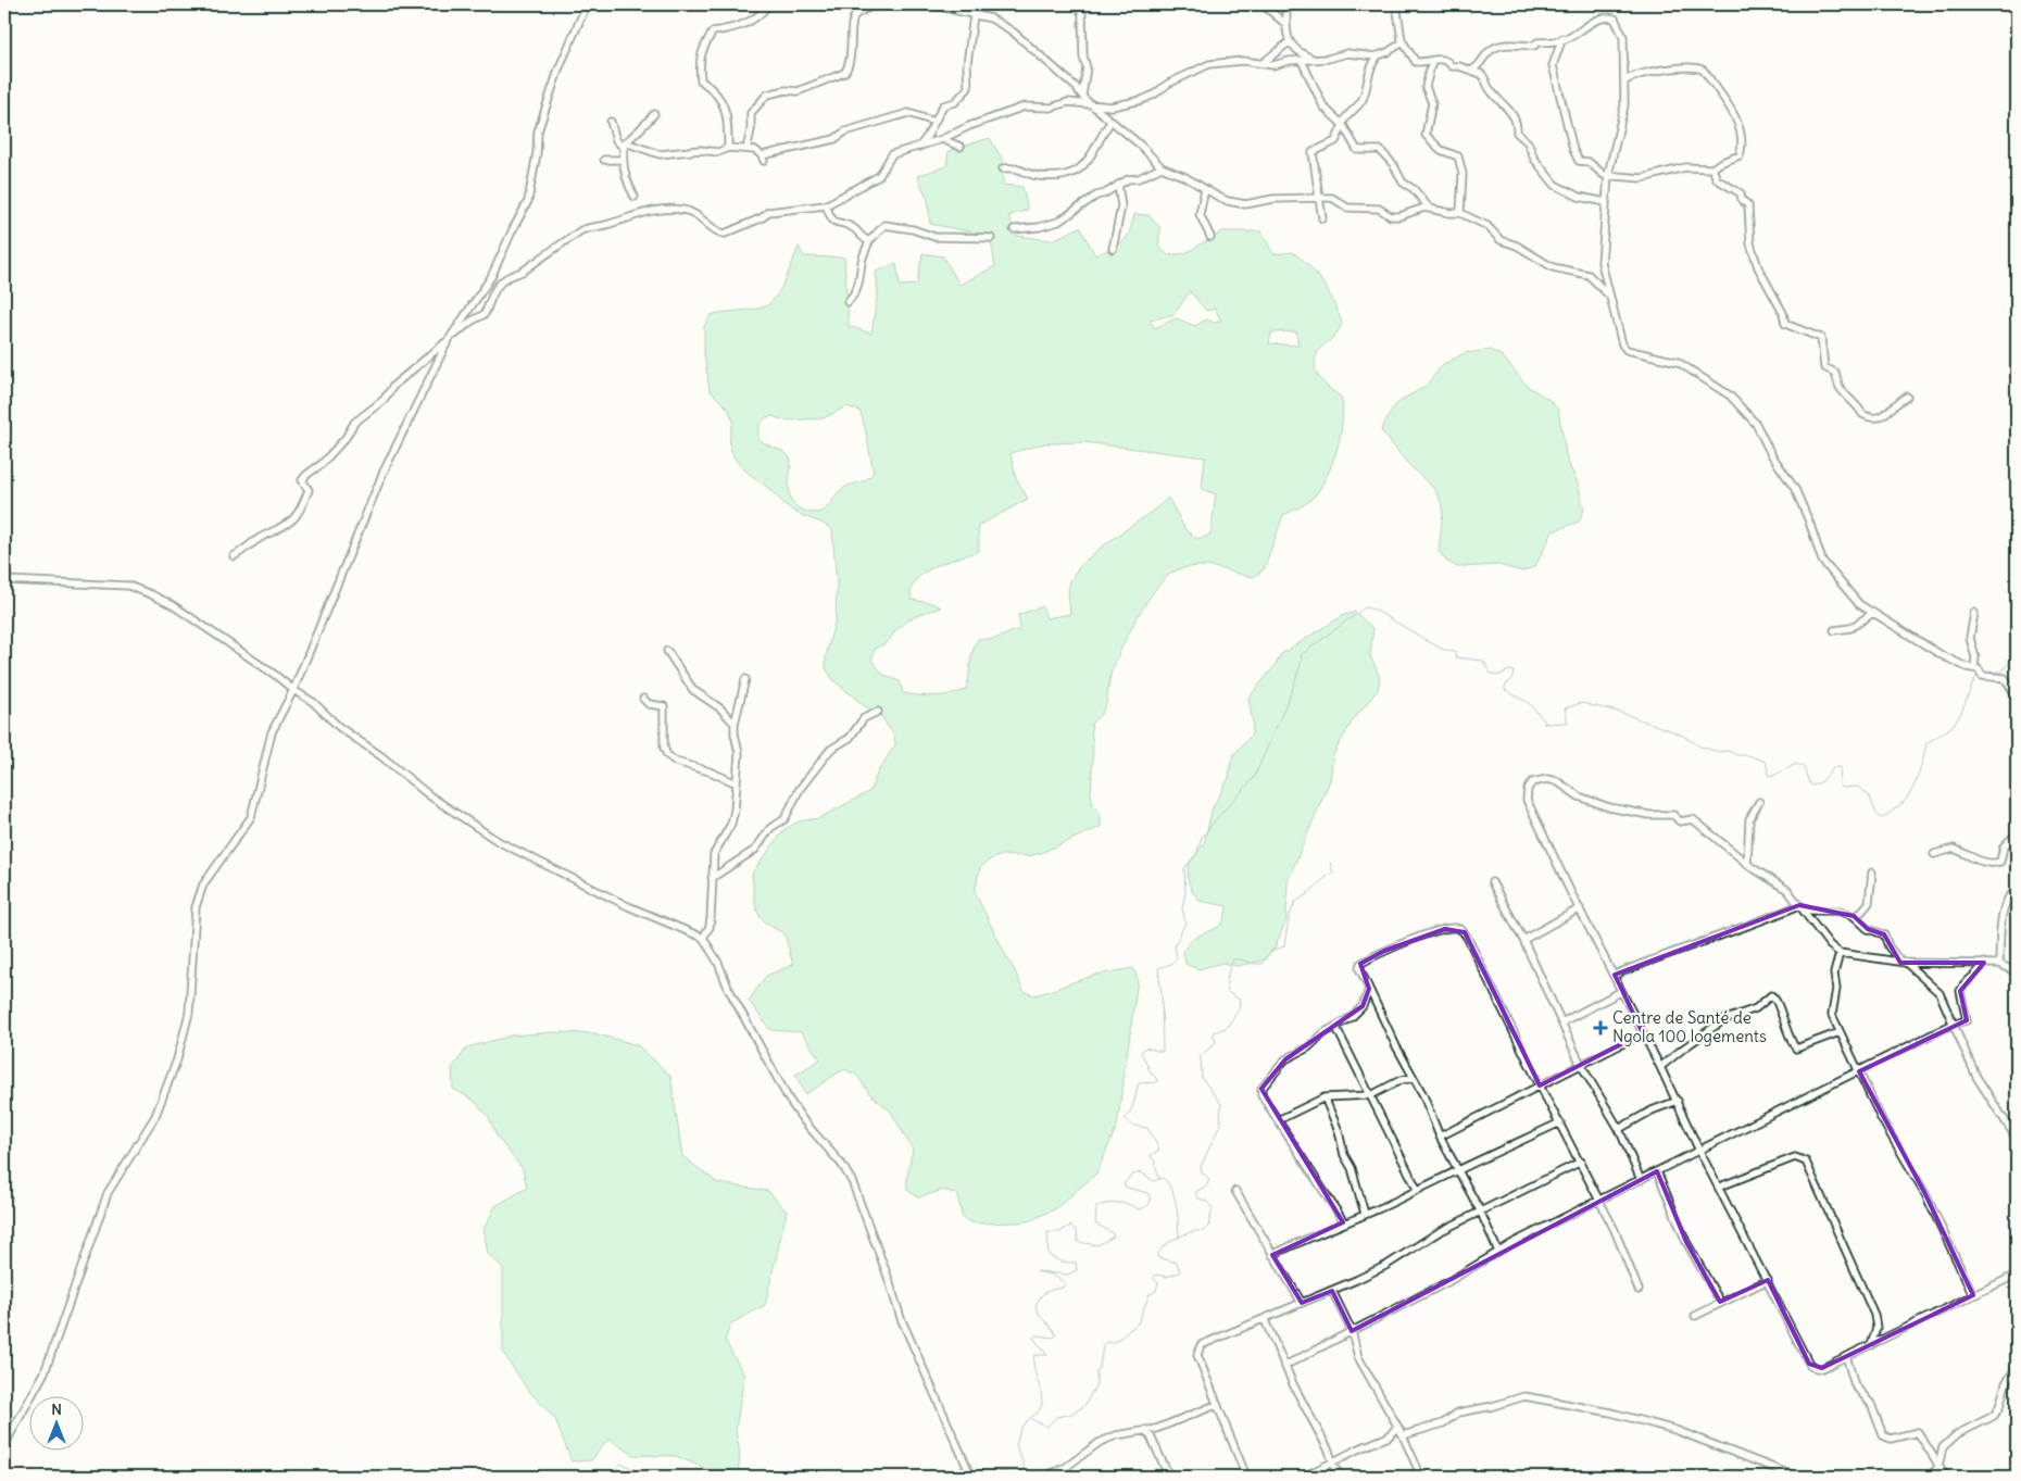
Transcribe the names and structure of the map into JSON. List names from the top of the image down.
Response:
{
  "places": {
    "health": ["Centre de Santé de Ngola 100 logements"]
  },
  "north": "top"
}
